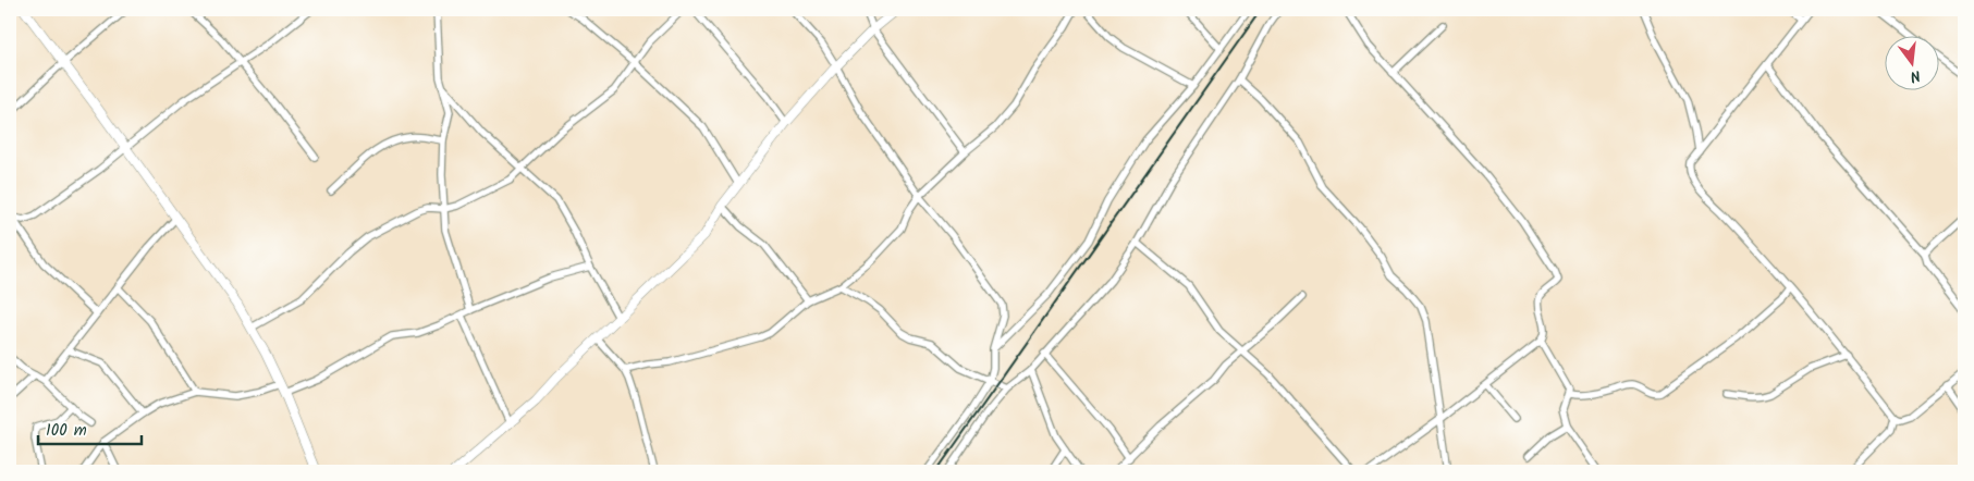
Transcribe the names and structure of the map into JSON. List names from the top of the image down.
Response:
{
  "scale_bar": "100 m",
  "north": "bottom"
}
